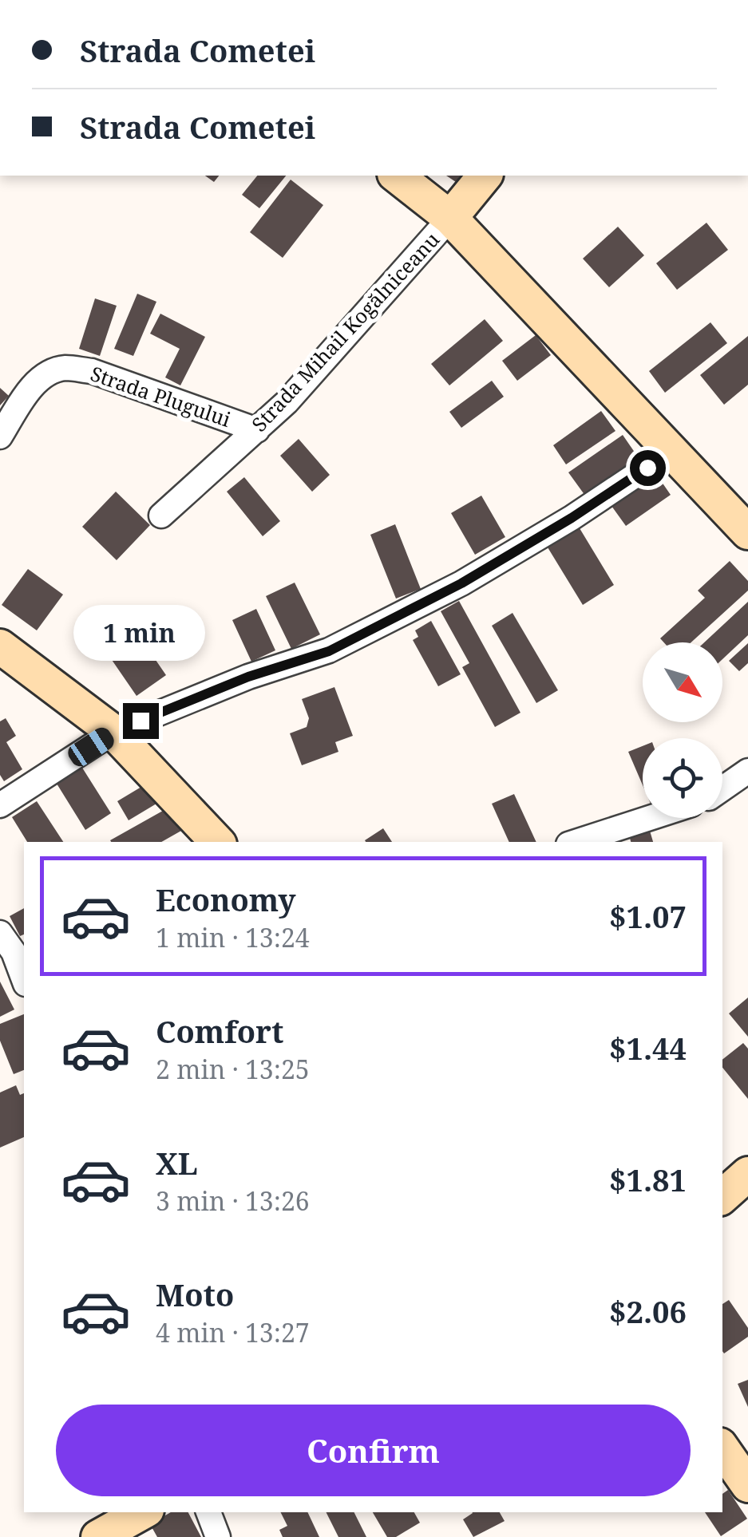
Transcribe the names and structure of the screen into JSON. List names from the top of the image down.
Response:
{
  "streets": {
    "street": ["Strada Mihail Kogălniceanu", "Strada Plugului"]
  },
  "crossings": [
    ["Strada Mihail Kogălniceanu", "Strada Plugului"]
  ],
  "north": "bottom right",
  "page": {
    "banner": ["Strada Cometei", "Strada Cometei"],
    "bubble": "1 min",
    "list": [
      {
        "name": "Economy",
        "note": "1 min · 13:24",
        "value": "$1.07"
      },
      {
        "name": "Comfort",
        "note": "2 min · 13:25",
        "value": "$1.44"
      },
      {
        "name": "XL",
        "note": "3 min · 13:26",
        "value": "$1.81"
      },
      {
        "name": "Moto",
        "note": "4 min · 13:27",
        "value": "$2.06"
      }
    ],
    "buttons": "Confirm"
  }
}
